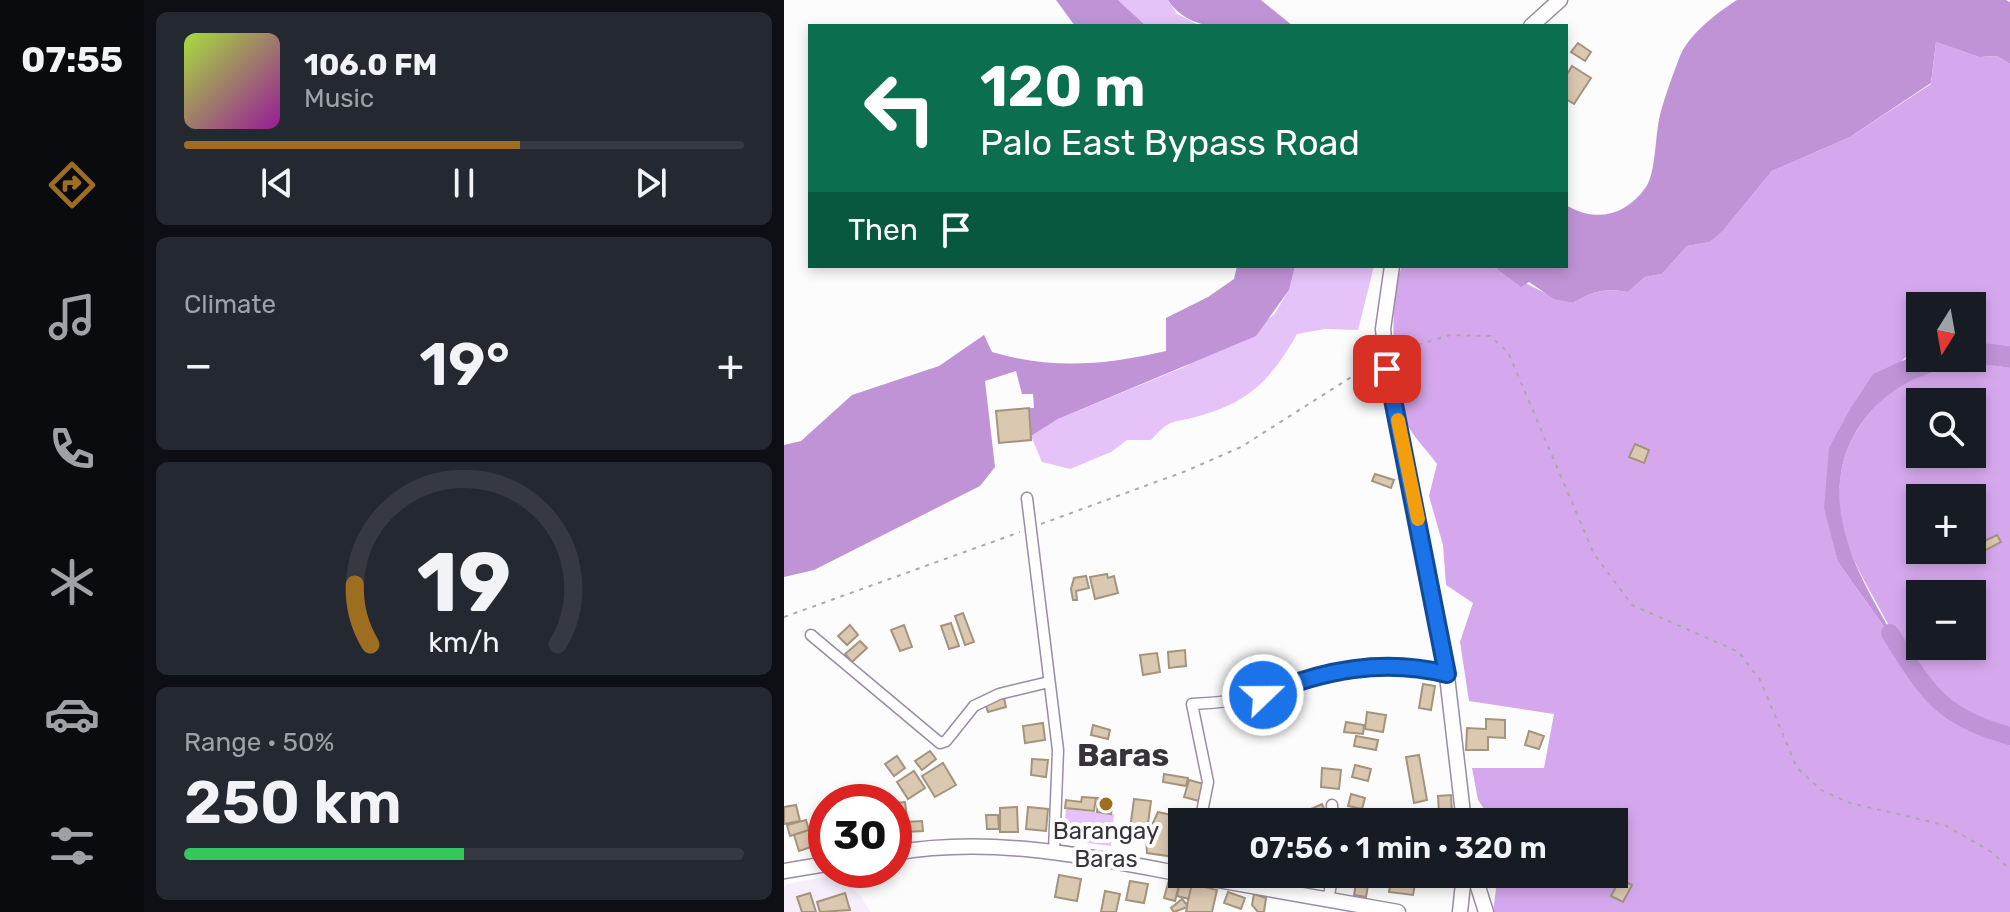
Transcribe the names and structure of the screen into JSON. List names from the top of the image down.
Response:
{
  "districts": ["Baras"],
  "places": ["Barangay Baras"],
  "north": "bottom",
  "page": {
    "tabs": "07:55",
    "turn": ["120 m", "Palo East Bypass Road"],
    "song": ["106.0 FM", "Music"],
    "then": "Then",
    "tile": [
      "Climate",
      ["Range · 50%", "250 km"]
    ],
    "map_buttons": ["+", "−"],
    "heat": ["−", "19°", "+"],
    "limit": "30",
    "trip": "07:56 · 1 min · 320 m",
    "gauge": ["19", "km/h"]
  }
}
